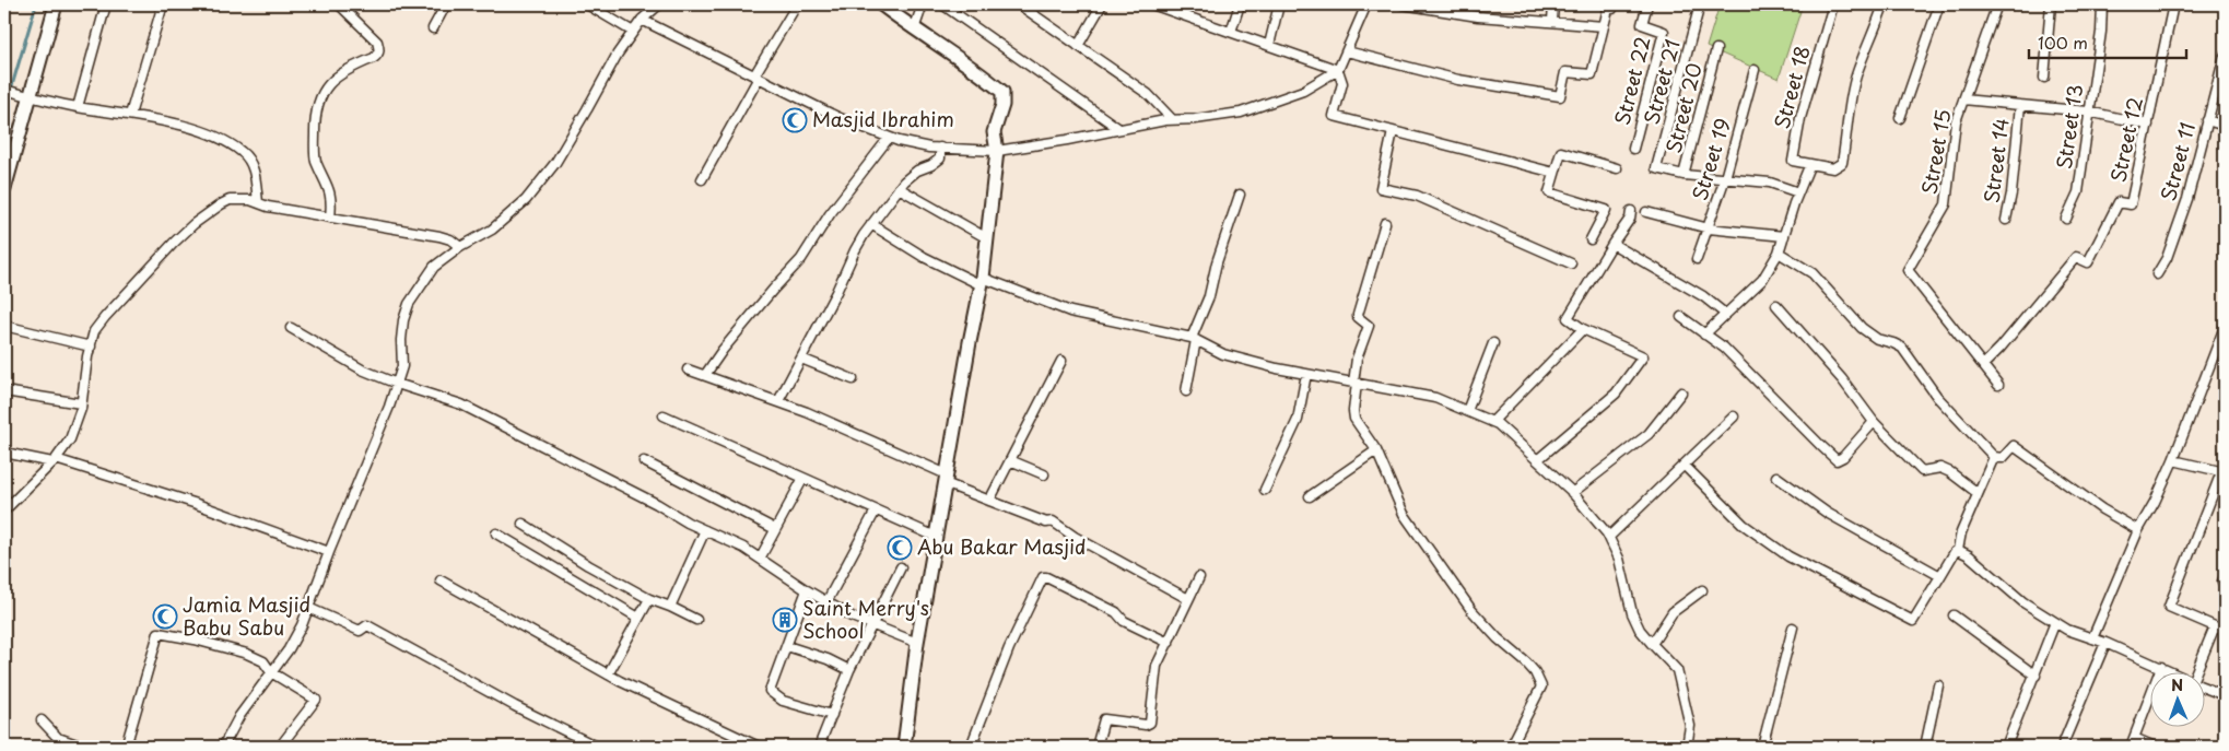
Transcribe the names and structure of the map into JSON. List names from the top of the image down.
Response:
{
  "streets": {
    "street": [
      "Street 22",
      "Street 21",
      "Street 18",
      "Street 20",
      "Street 13",
      "Street 12",
      "Street 15",
      "Street 19",
      "Street 14",
      "Street 11"
    ]
  },
  "crossings": [
    ["Street 21", "Street 20"],
    ["Street 12", "Street 15"]
  ],
  "places": {
    "mosque": ["Masjid Ibrahim", "Abu Bakar Masjid", "Jamia Masjid Babu Sabu"],
    "building": ["Saint Merry's School"]
  },
  "scale_bar": "100 m",
  "north": "top"
}
